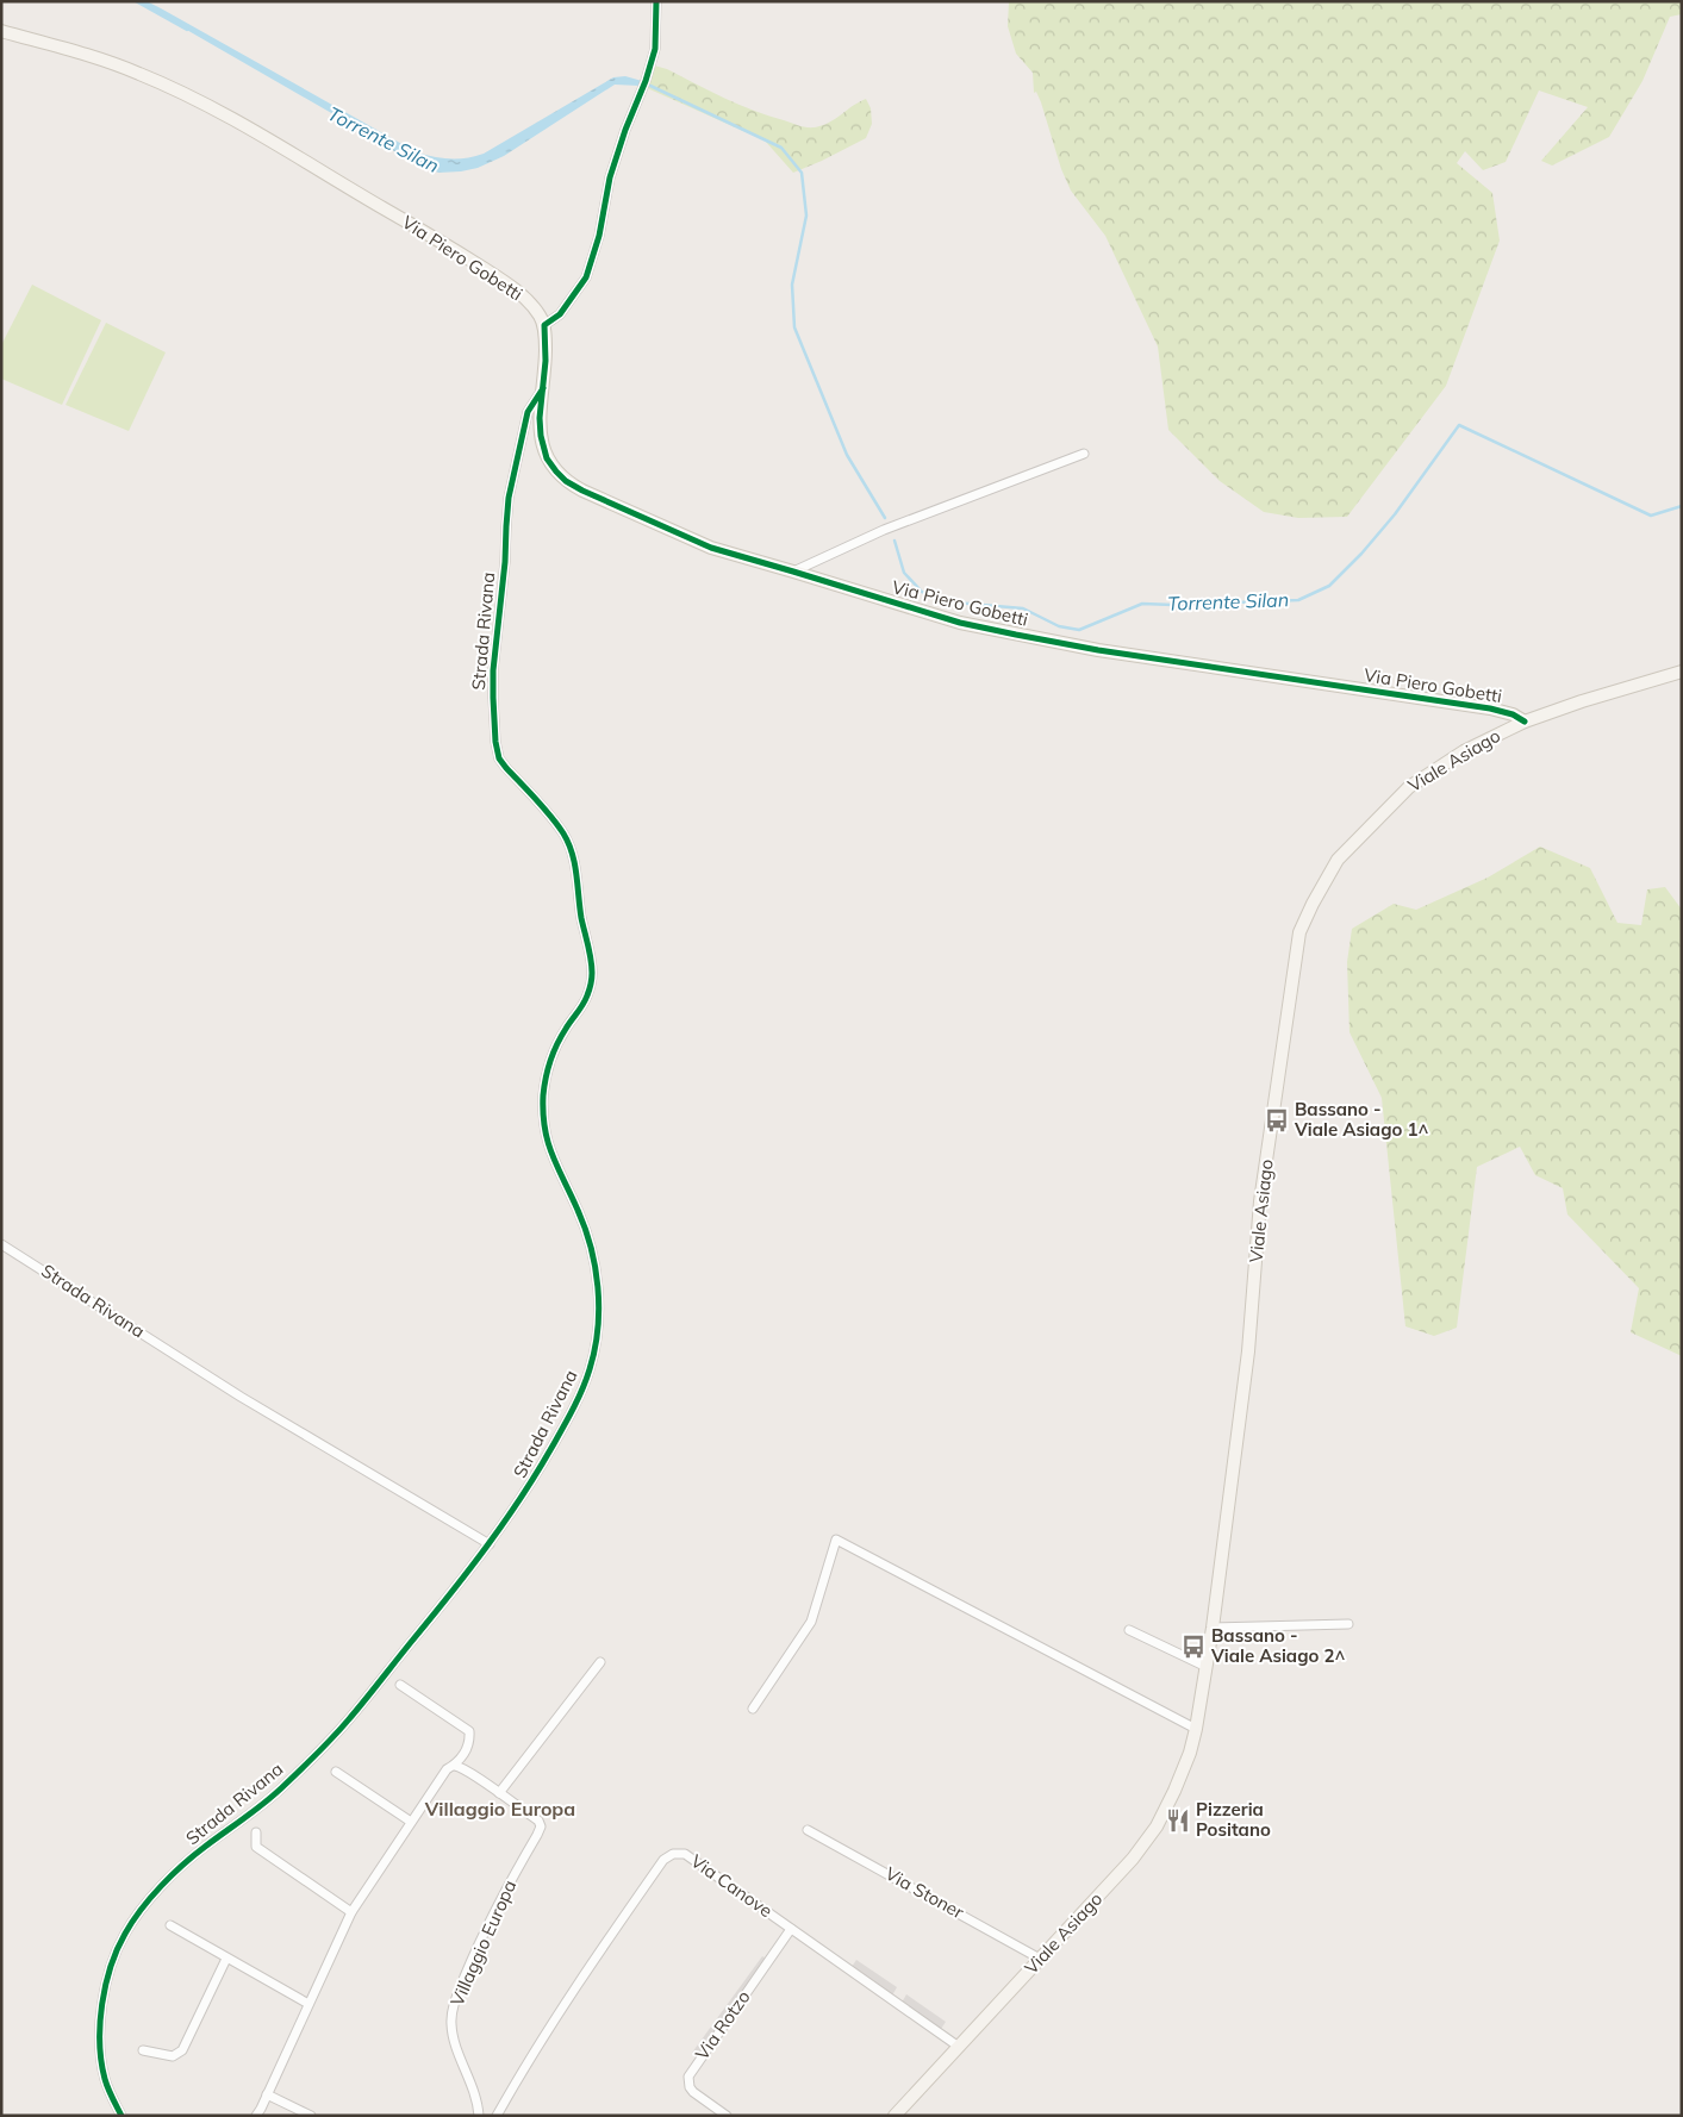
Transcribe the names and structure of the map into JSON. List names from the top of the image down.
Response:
{
  "streets": {
    "main road": ["Via Piero Gobetti", "Viale Asiago"],
    "street": [
      "Strada Rivana",
      "Via Canove",
      "Via Stoner",
      "Villaggio Europa",
      "Via Rotzo"
    ]
  },
  "crossings": [
    ["Via Piero Gobetti", "Strada Rivana"],
    ["Via Piero Gobetti", "Viale Asiago"],
    ["Viale Asiago", "Via Canove"],
    ["Viale Asiago", "Via Stoner"],
    ["Via Canove", "Via Rotzo"]
  ],
  "districts": ["Villaggio Europa"],
  "water": ["Torrente Silan"],
  "places": {
    "bus stop": ["Bassano - Viale Asiago 1^", "Bassano - Viale Asiago 2^"],
    "restaurant": ["Pizzeria Positano"]
  }
}
